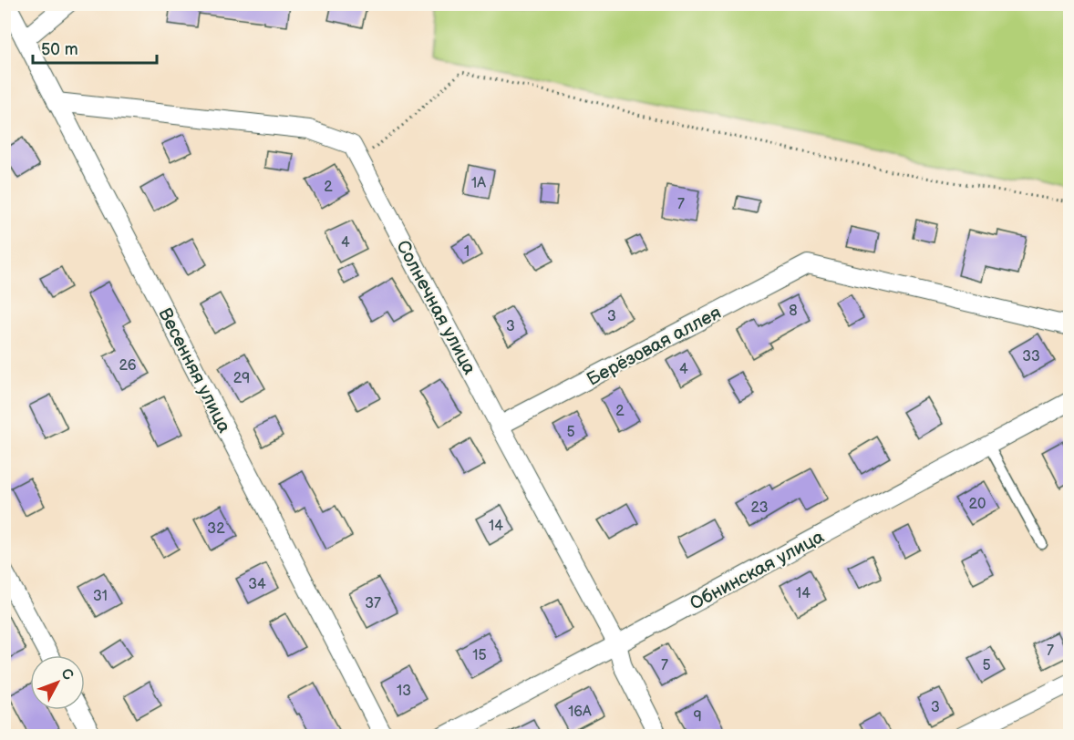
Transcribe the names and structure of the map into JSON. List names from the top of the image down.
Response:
{
  "streets": {
    "street": [
      "Солнечная улица",
      "Берёзовая аллея",
      "Весенняя улица",
      "Обнинская улица"
    ]
  },
  "crossings": [
    ["Солнечная улица", "Берёзовая аллея"],
    ["Солнечная улица", "Весенняя улица"],
    ["Солнечная улица", "Обнинская улица"]
  ],
  "house_numbers": [
    "1А",
    "2",
    "7",
    "4",
    "1",
    "8",
    "3",
    "3",
    "33",
    "26",
    "4",
    "29",
    "2",
    "5",
    "20",
    "23",
    "14",
    "32",
    "34",
    "14",
    "31",
    "37",
    "7",
    "15",
    "7",
    "5",
    "13",
    "3",
    "16А",
    "9"
  ],
  "scale_bar": "50 m",
  "north": "top right"
}
